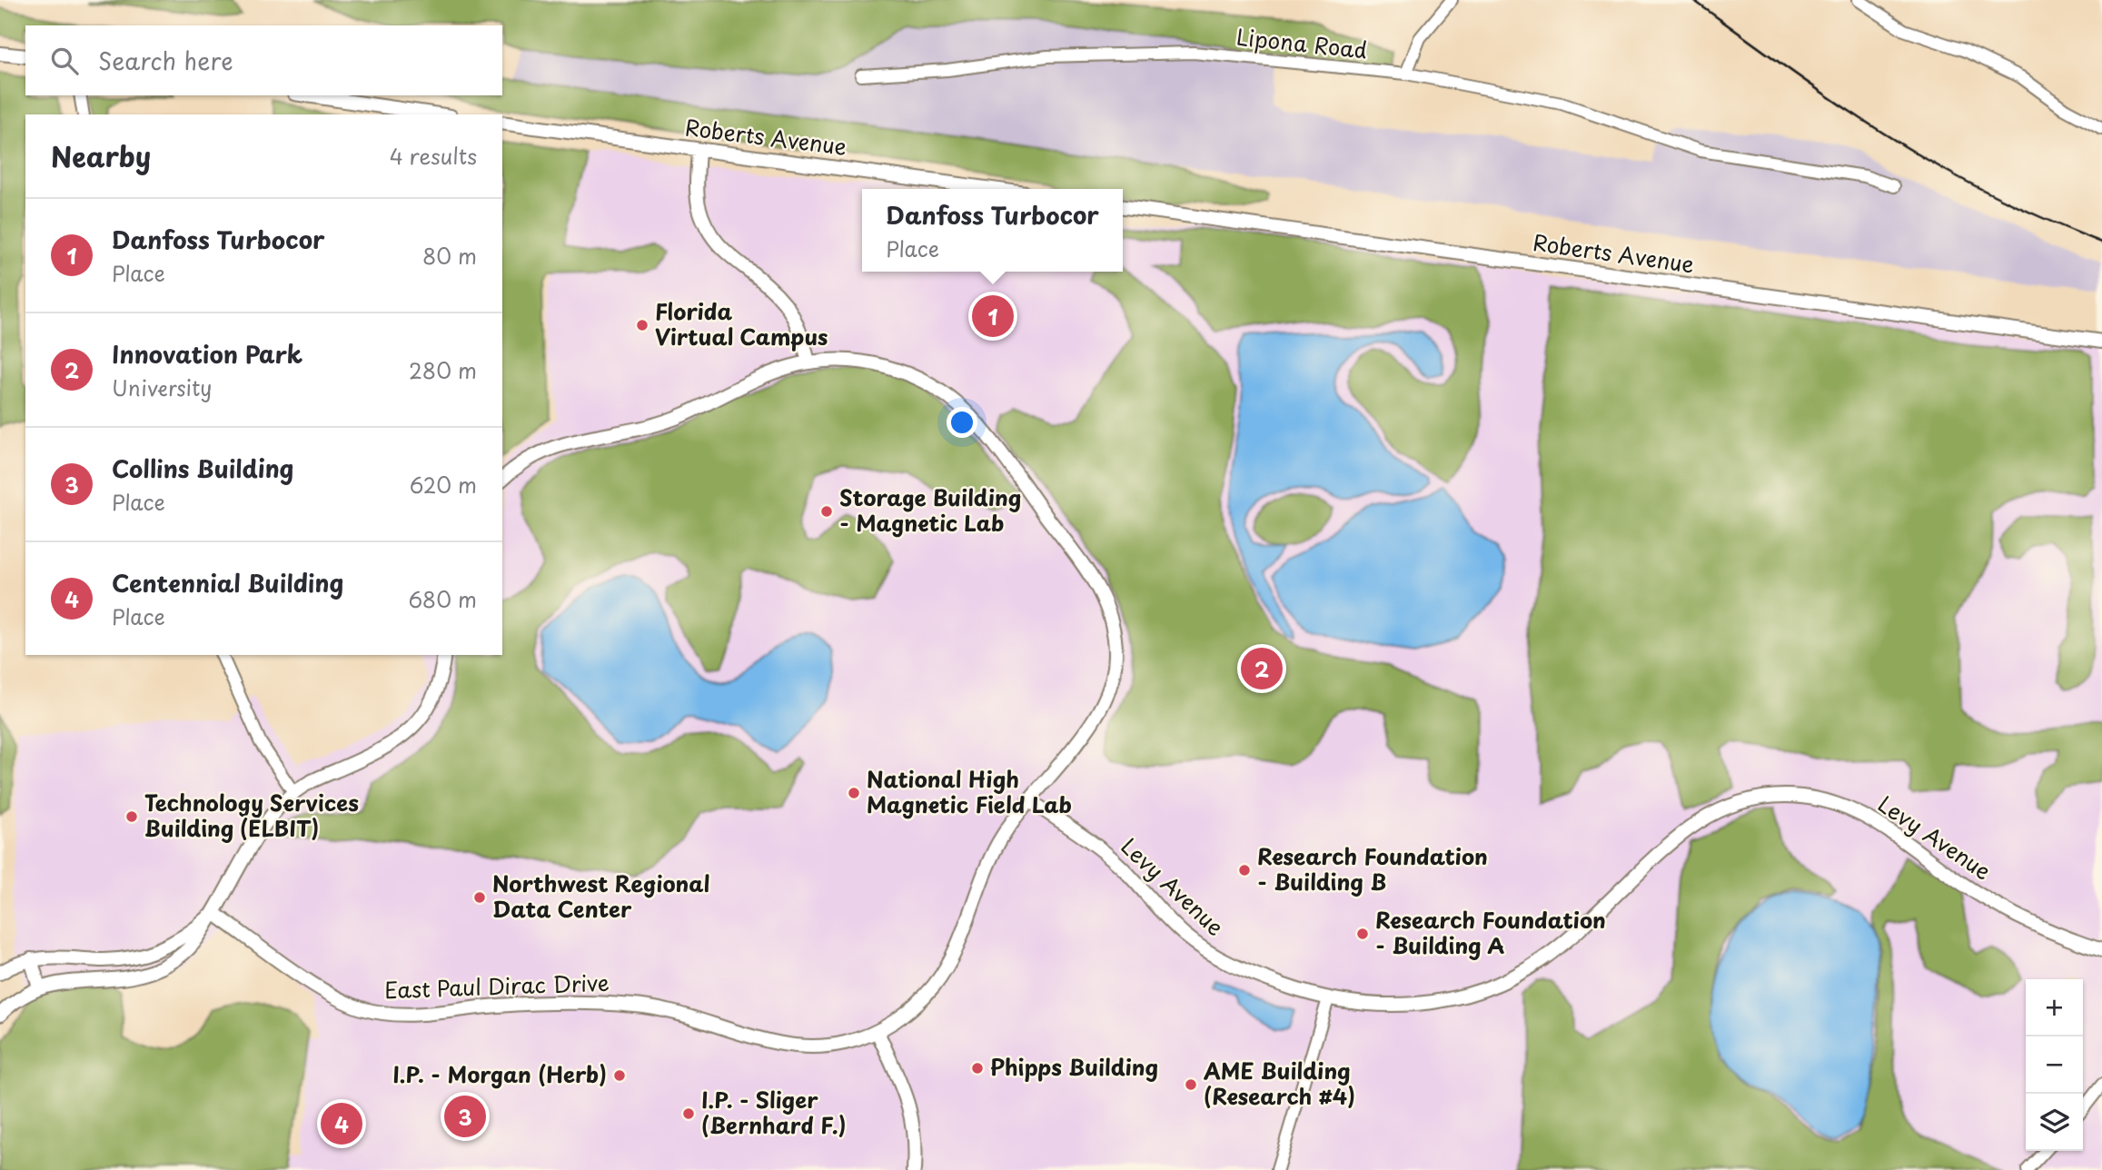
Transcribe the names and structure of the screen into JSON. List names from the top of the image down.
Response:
{
  "streets": {
    "street": [
      "Lipona Road",
      "Roberts Avenue",
      "Levy Avenue",
      "East Paul Dirac Drive"
    ]
  },
  "crossings": [
    ["Levy Avenue", "East Paul Dirac Drive"]
  ],
  "places": [
    "Florida Virtual Campus",
    "Storage Building - Magnetic Lab",
    "National High Magnetic Field Lab",
    "Technology Services Building (ELBIT)",
    "Research Foundation - Building B",
    "Northwest Regional Data Center",
    "Research Foundation - Building A",
    "Phipps Building",
    "I.P. - Morgan (Herb)",
    "AME Building (Research #4)",
    "I.P. - Sliger (Bernhard F.)"
  ],
  "page": {
    "search": "Search here",
    "heading": ["Nearby", "4 results"],
    "popup": ["Danfoss Turbocor", "Place"],
    "list": [
      {
        "mark": "1",
        "name": "Danfoss Turbocor",
        "note": "Place",
        "value": "80 m"
      },
      {
        "mark": "2",
        "name": "Innovation Park",
        "note": "University",
        "value": "280 m"
      },
      {
        "mark": "3",
        "name": "Collins Building",
        "note": "Place",
        "value": "620 m"
      },
      {
        "mark": "4",
        "name": "Centennial Building",
        "note": "Place",
        "value": "680 m"
      }
    ],
    "pins": [
      "1",
      "2",
      "3",
      "4"
    ],
    "map_buttons": ["+", "−"]
  }
}
